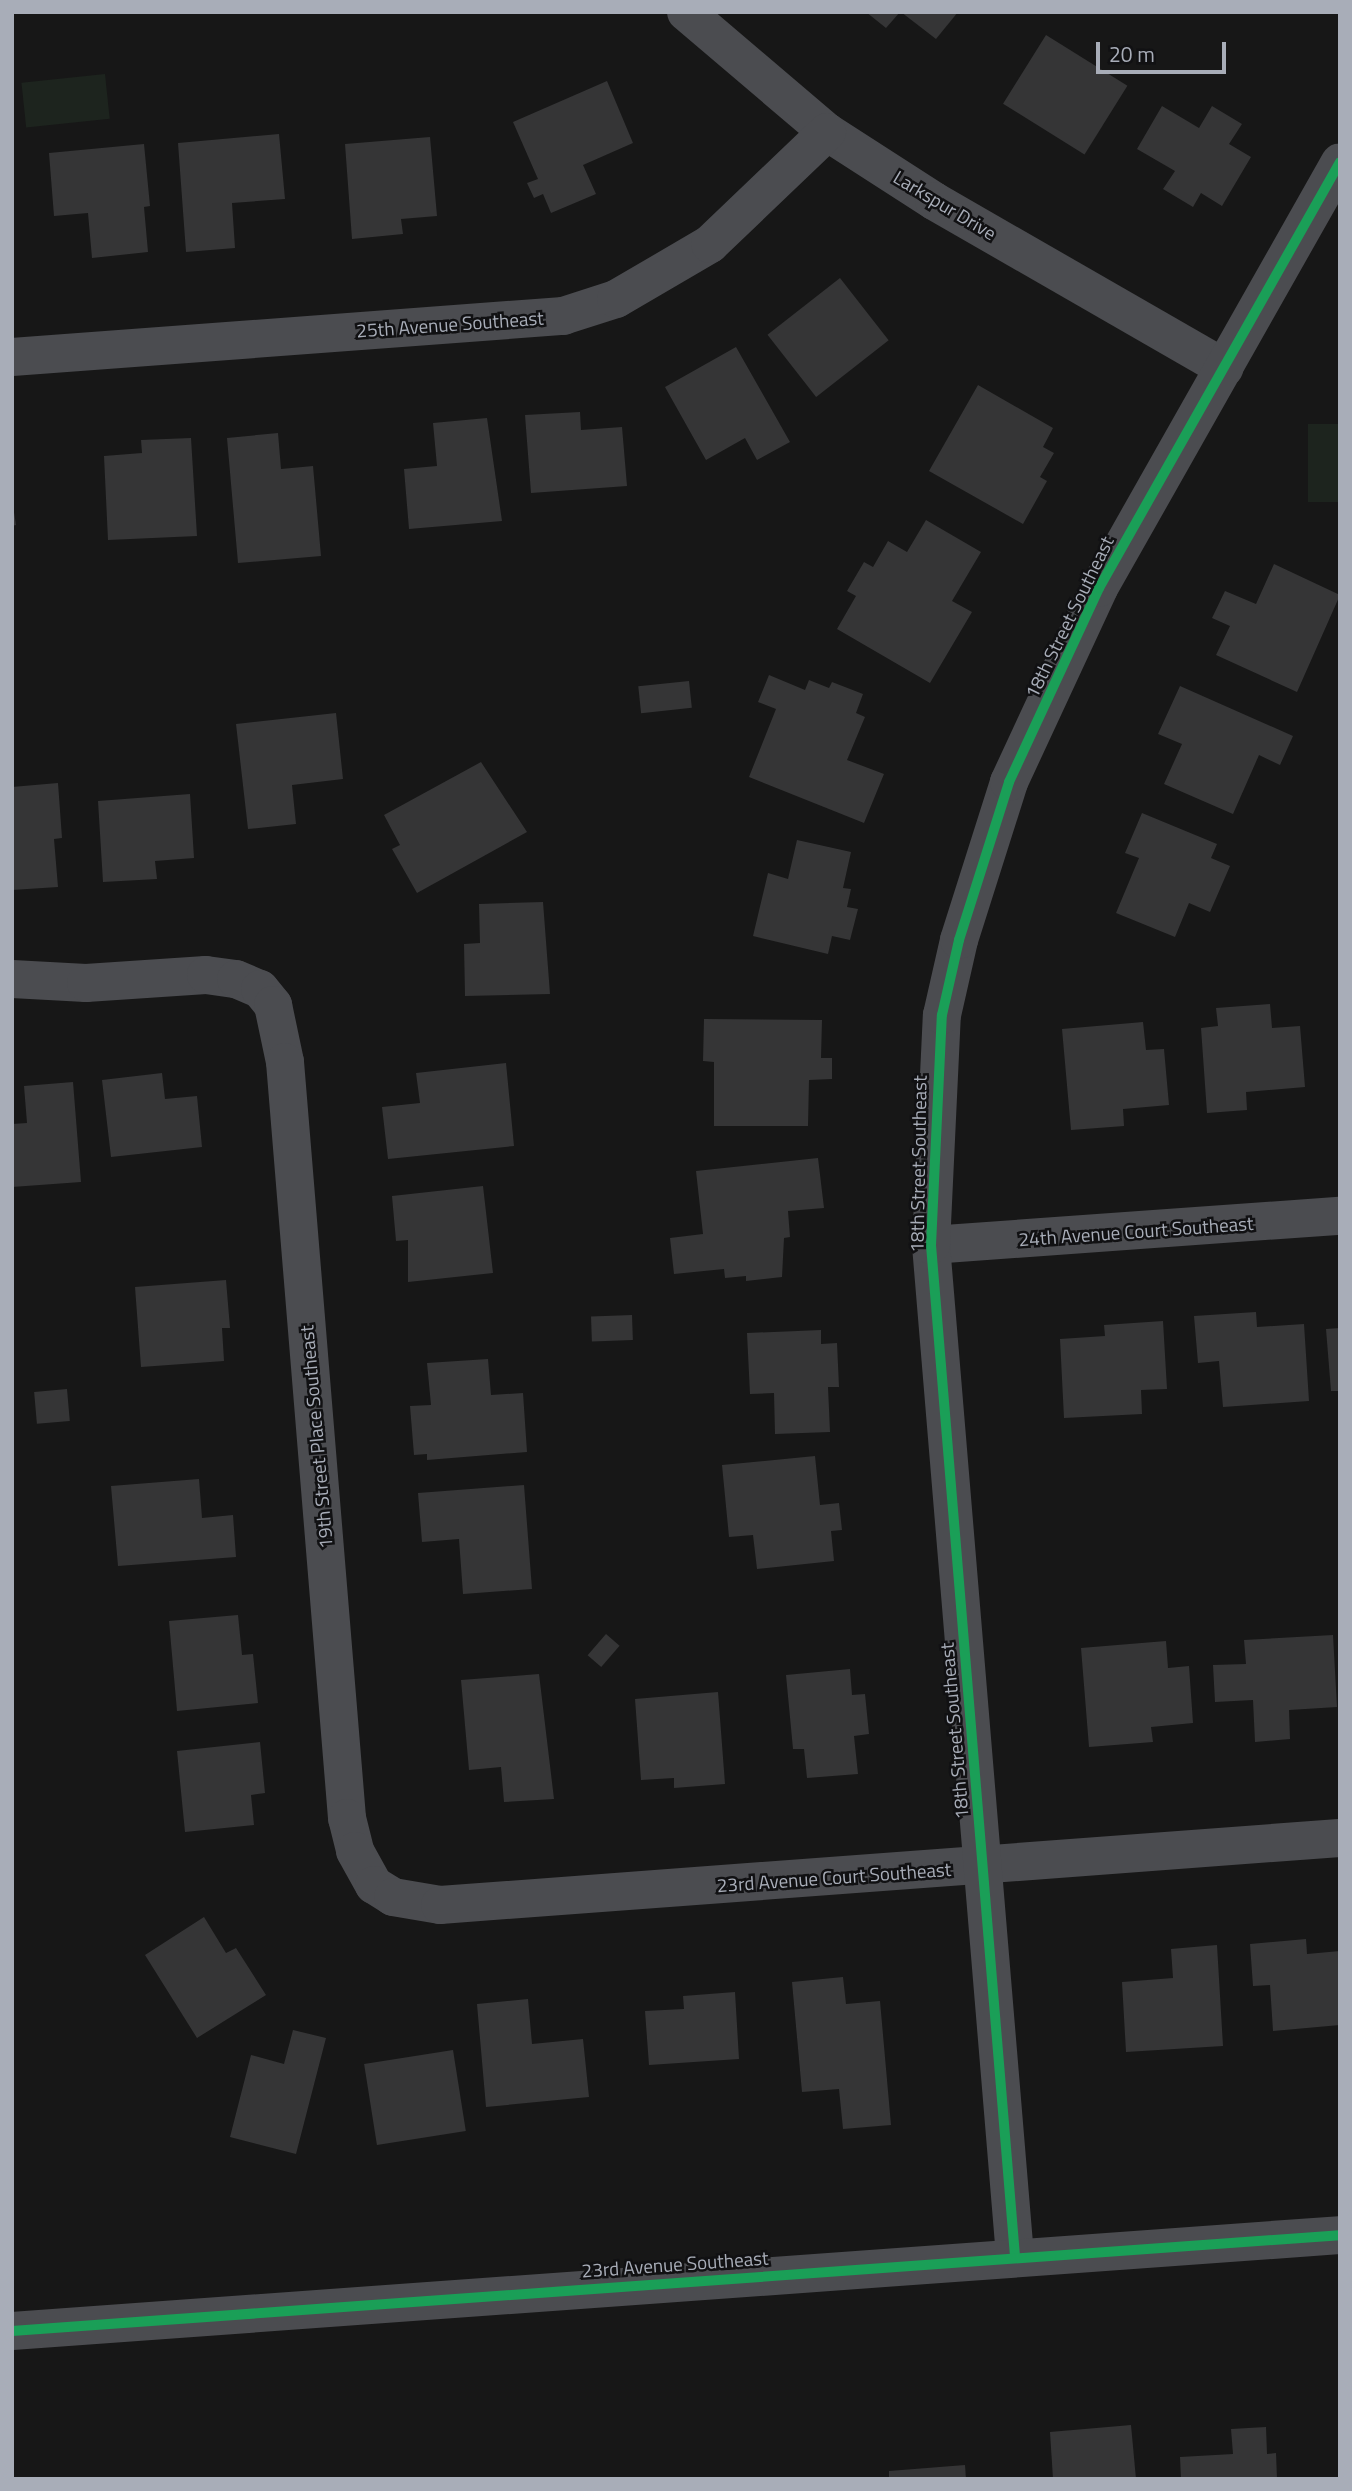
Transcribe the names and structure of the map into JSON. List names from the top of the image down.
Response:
{
  "streets": {
    "street": [
      "Larkspur Drive",
      "25th Avenue Southeast",
      "18th Street Southeast",
      "24th Avenue Court Southeast",
      "19th Street Place Southeast",
      "23rd Avenue Court Southeast",
      "23rd Avenue Southeast"
    ]
  },
  "crossings": [
    ["Larkspur Drive", "25th Avenue Southeast"],
    ["Larkspur Drive", "18th Street Southeast"],
    ["18th Street Southeast", "24th Avenue Court Southeast"],
    ["18th Street Southeast", "23rd Avenue Court Southeast"],
    ["18th Street Southeast", "23rd Avenue Southeast"],
    ["19th Street Place Southeast", "23rd Avenue Court Southeast"]
  ],
  "scale_bar": "20 m"
}
